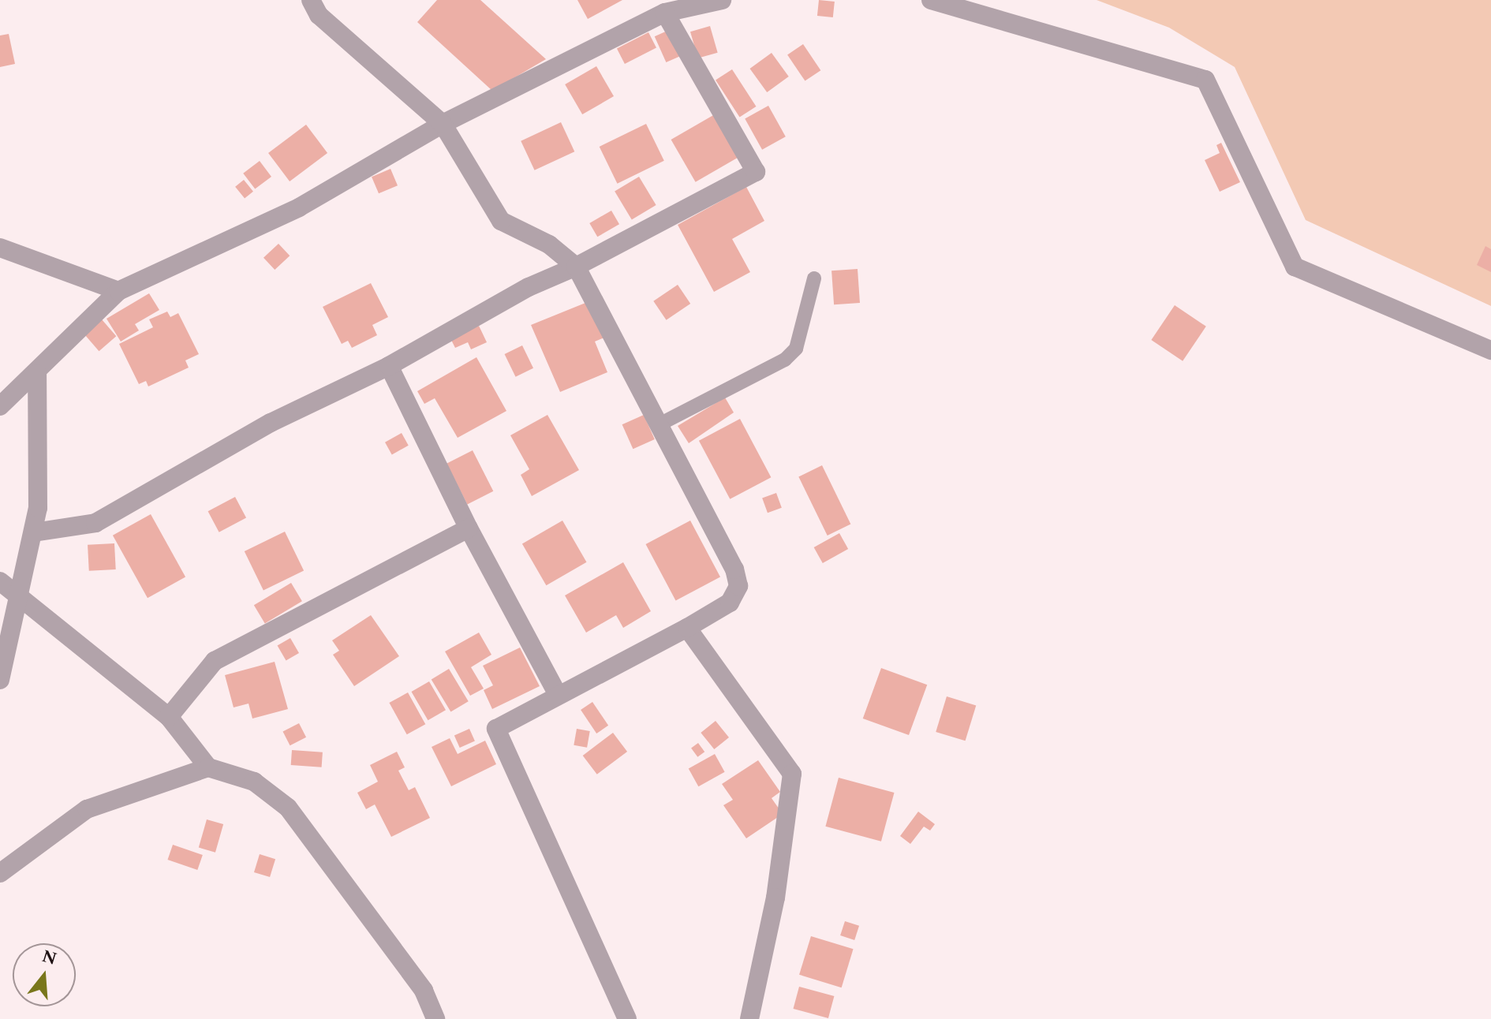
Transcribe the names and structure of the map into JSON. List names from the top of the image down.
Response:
{
  "north": "top"
}
